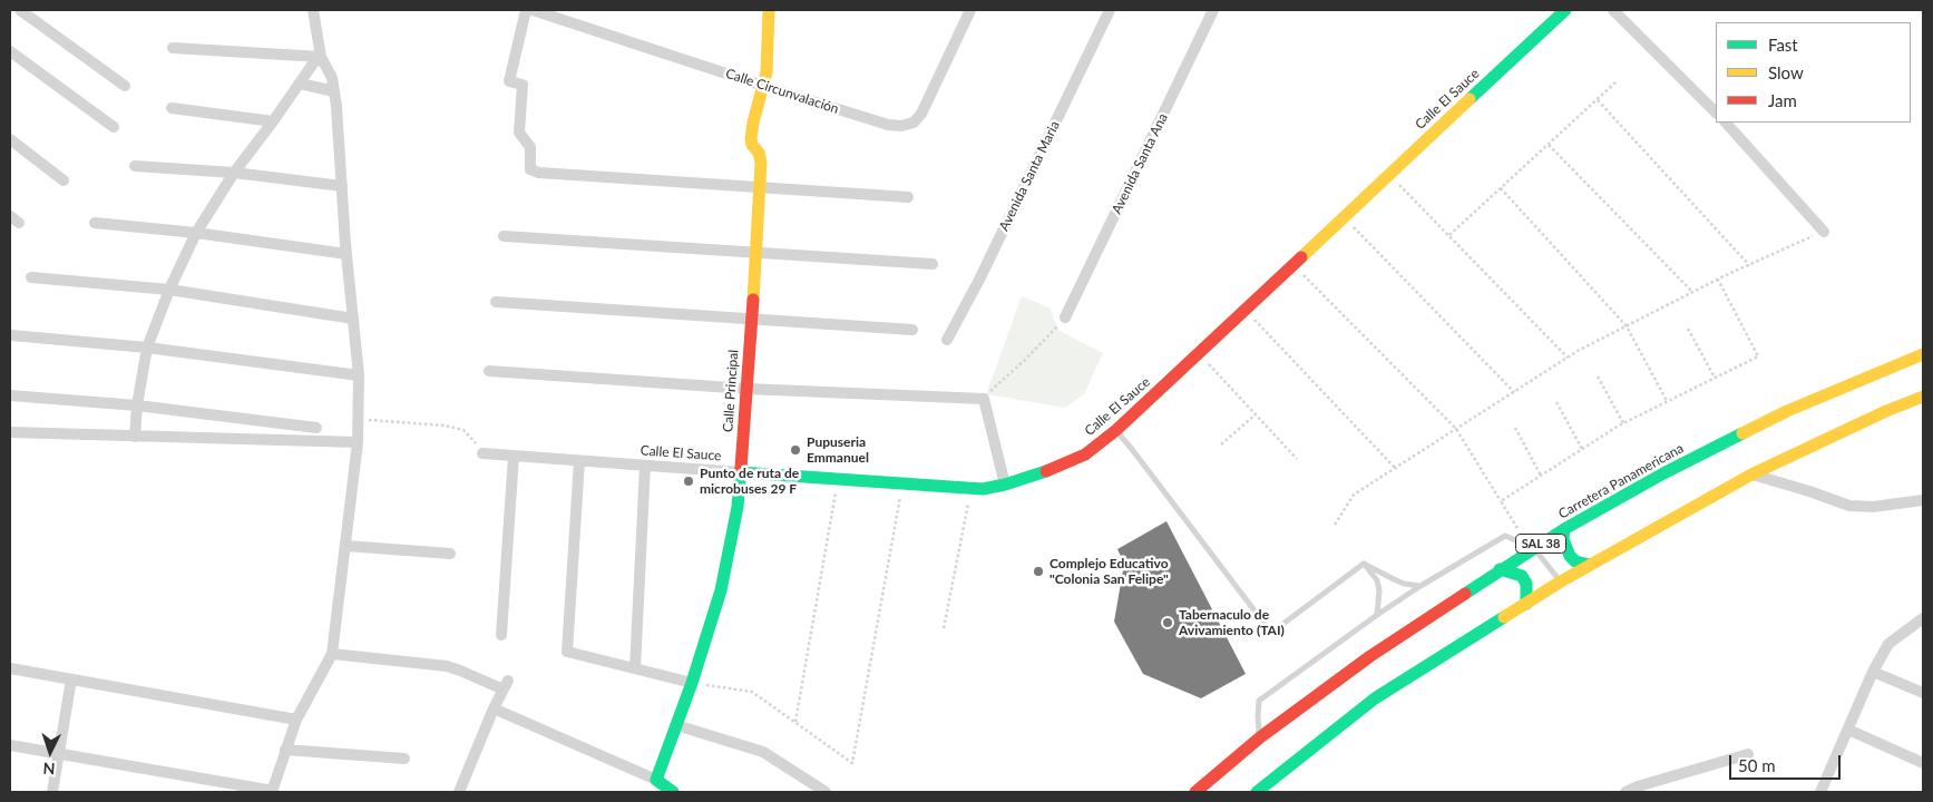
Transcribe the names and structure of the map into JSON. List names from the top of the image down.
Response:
{
  "streets": {
    "main road": [
      "Calle El Sauce",
      "Calle Principal",
      "Carretera Panamericana",
      "SAL 38"
    ],
    "street": ["Calle Circunvalación", "Avenida Santa Ana", "Avenida Santa Maria"]
  },
  "crossings": [
    ["Calle Circunvalación", "Calle Principal"],
    ["Calle El Sauce", "Calle Principal"]
  ],
  "places": [
    "Pupuseria Emmanuel",
    "Punto de ruta de microbuses 29 F",
    "Complejo Educativo \"Colonia San Felipe\"",
    "Tabernaculo de Avivamiento (TAI)"
  ],
  "legend": ["Fast", "Slow", "Jam"],
  "scale_bar": "50 m",
  "north": "bottom"
}
